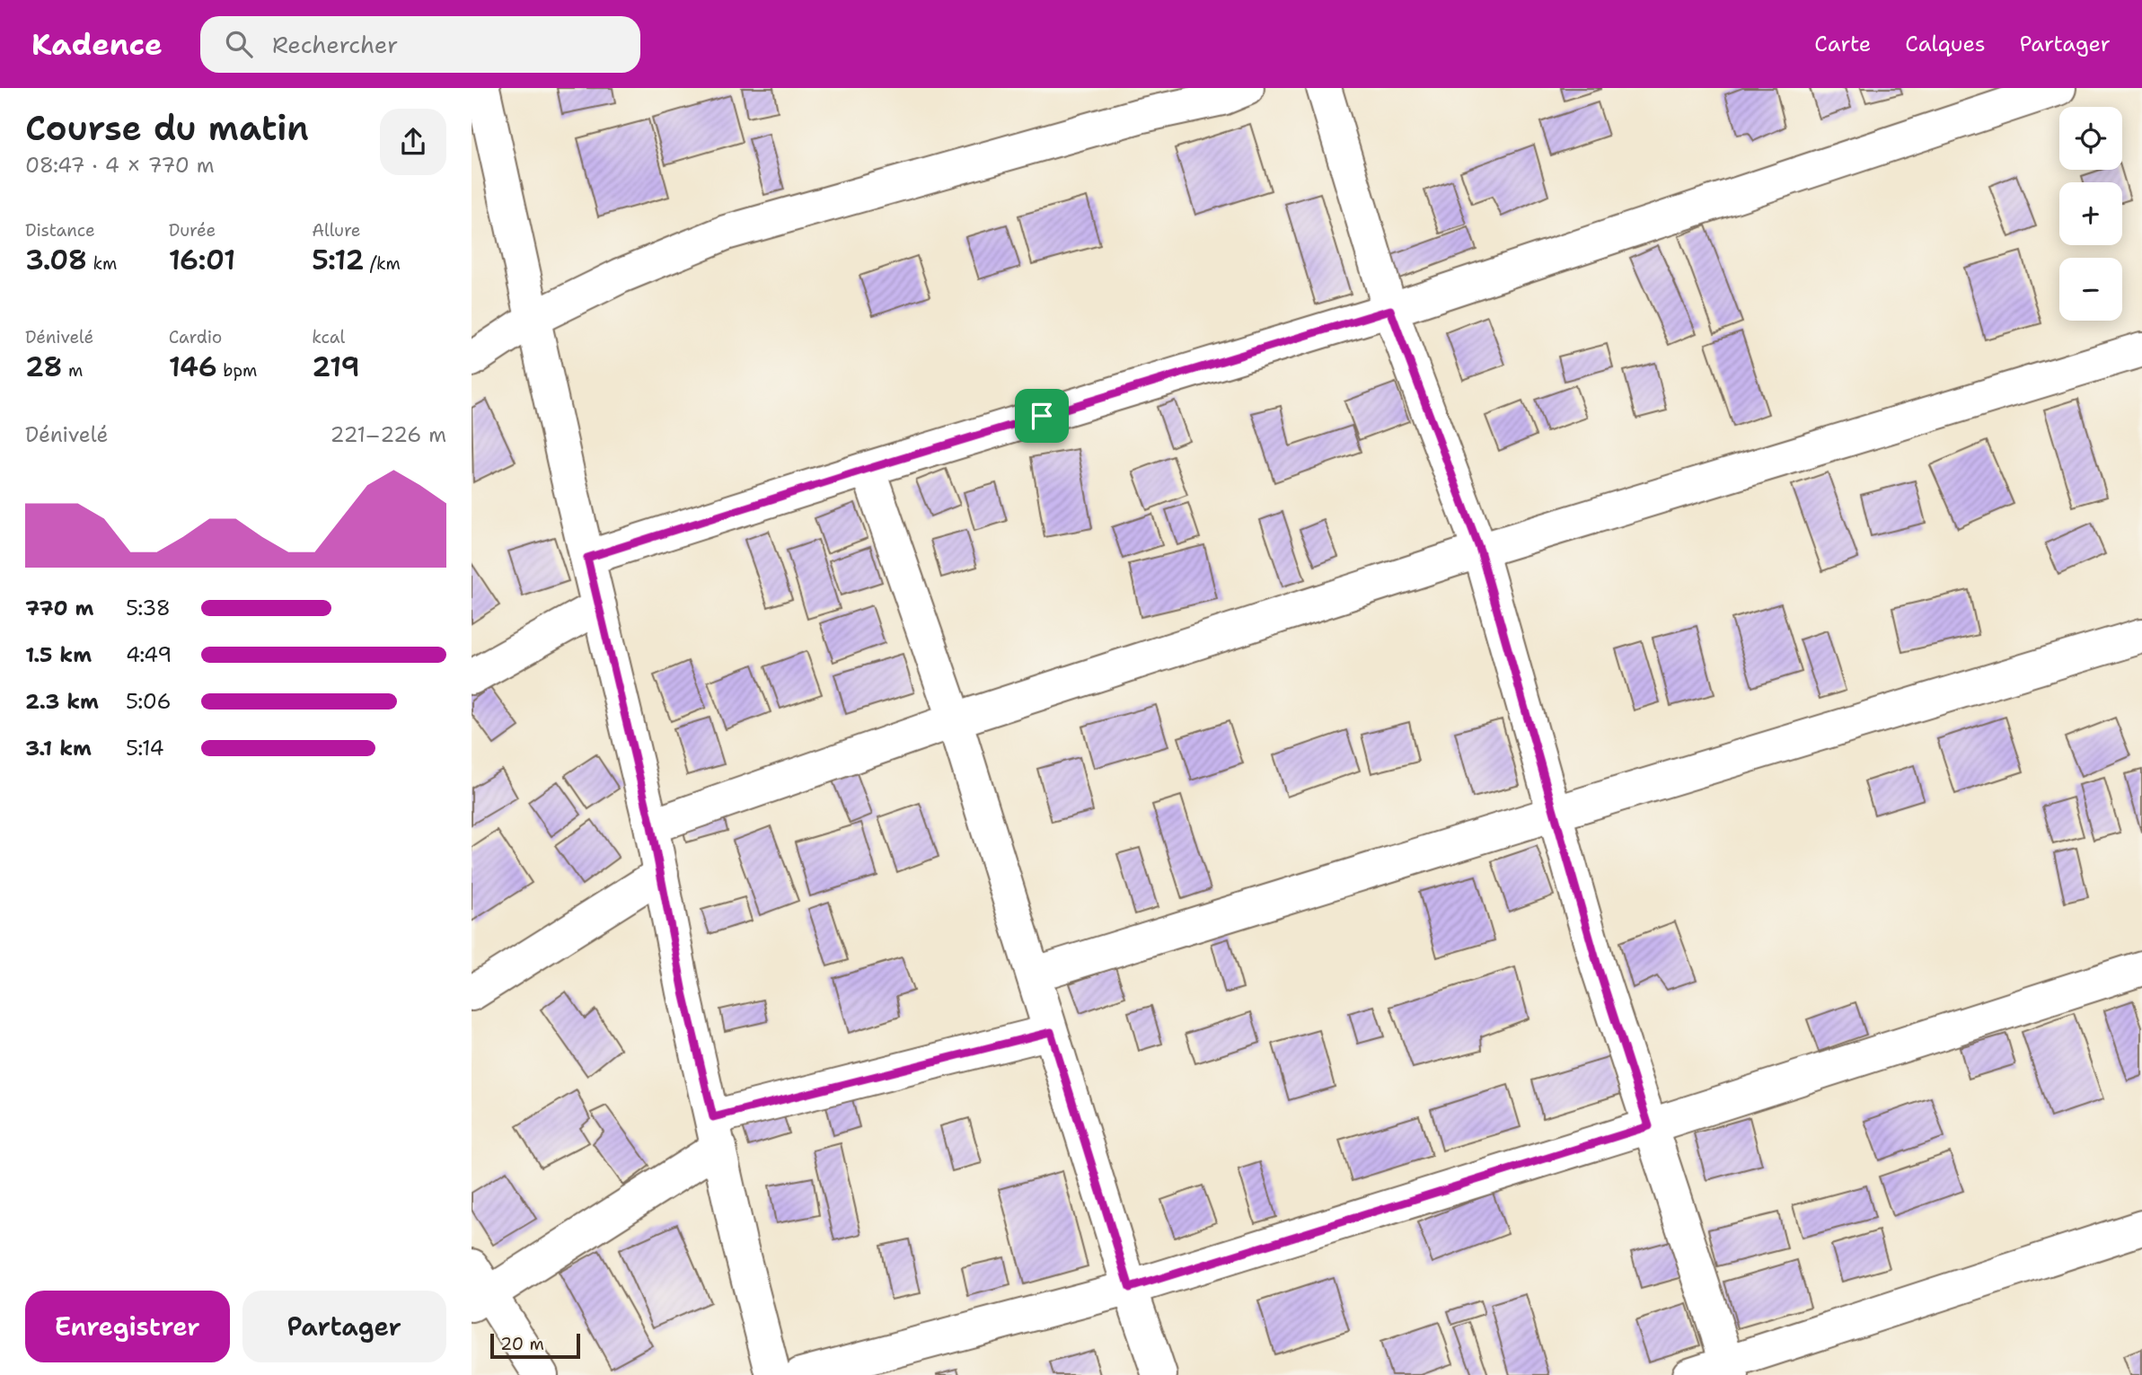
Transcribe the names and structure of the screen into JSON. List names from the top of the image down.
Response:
{
  "scale_bar": "20 m",
  "page": {
    "header": "Kadence",
    "search": "Rechercher",
    "nav": ["Carte", "Calques", "Partager"],
    "heading": ["Course du matin", "08:47 · 4 × 770 m"],
    "map_buttons": ["+", "−"],
    "stats": [
      ["Distance", "3.08 km"],
      ["Durée", "16:01"],
      ["Allure", "5:12 /km"],
      ["Dénivelé", "28 m"],
      ["Cardio", "146 bpm"],
      ["kcal", "219"]
    ],
    "chart": ["Dénivelé", "221–226 m"],
    "list": [
      {
        "name": "770 m",
        "note": "5:38"
      },
      {
        "name": "1.5 km",
        "note": "4:49"
      },
      {
        "name": "2.3 km",
        "note": "5:06"
      },
      {
        "name": "3.1 km",
        "note": "5:14"
      }
    ],
    "buttons": ["Enregistrer", "Partager"],
    "scale": "20 m"
  }
}
